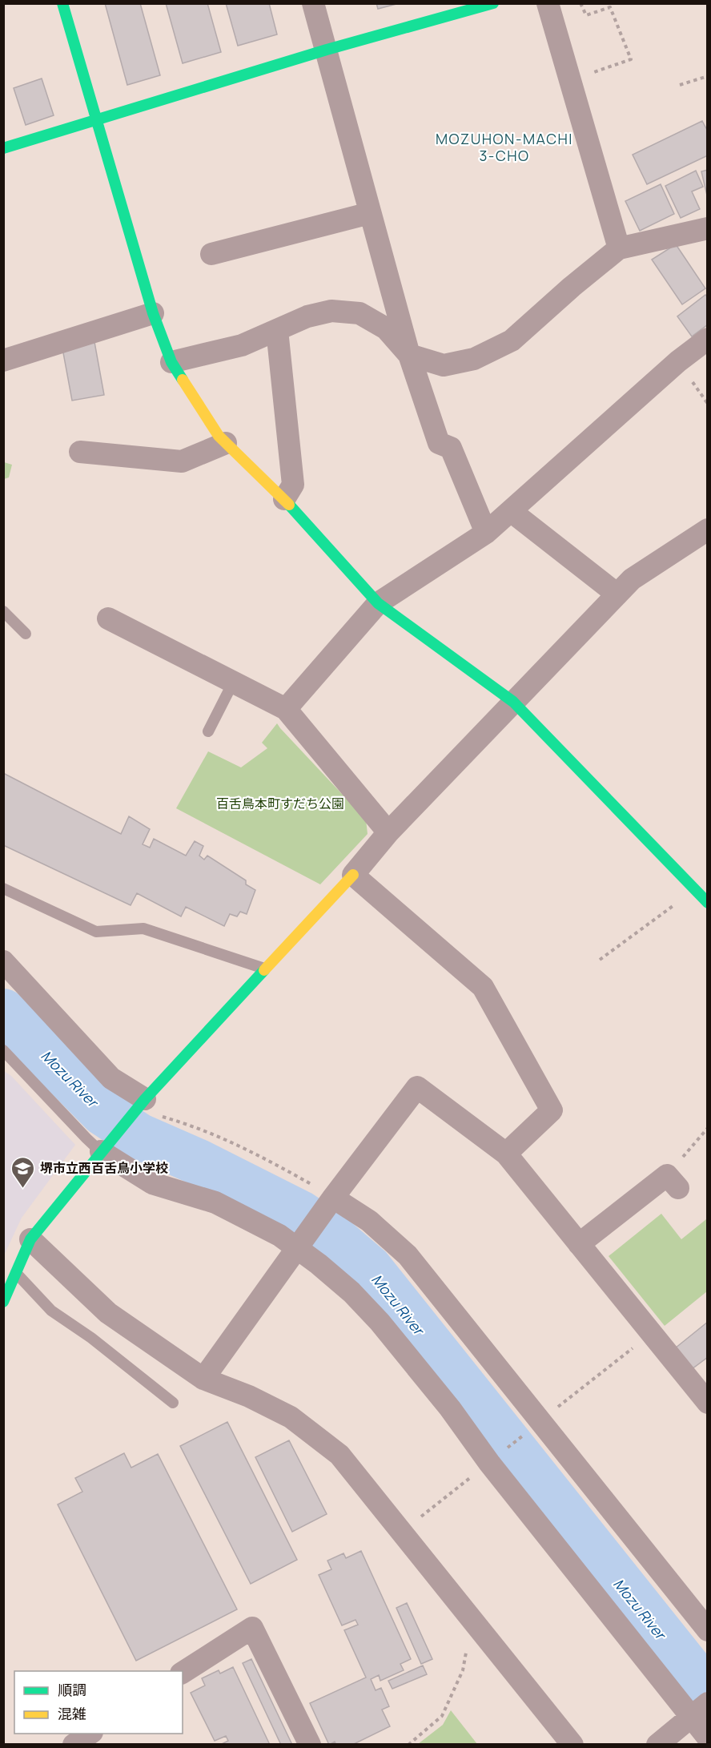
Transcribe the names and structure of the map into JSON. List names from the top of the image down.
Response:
{
  "districts": ["MOZUHON-MACHI 3-CHO"],
  "water": ["Mozu River"],
  "parks": ["百舌鳥本町すだち公園"],
  "places": {
    "school or university": ["堺市立西百舌鳥小学校"]
  },
  "legend": ["順調", "混雑"]
}
